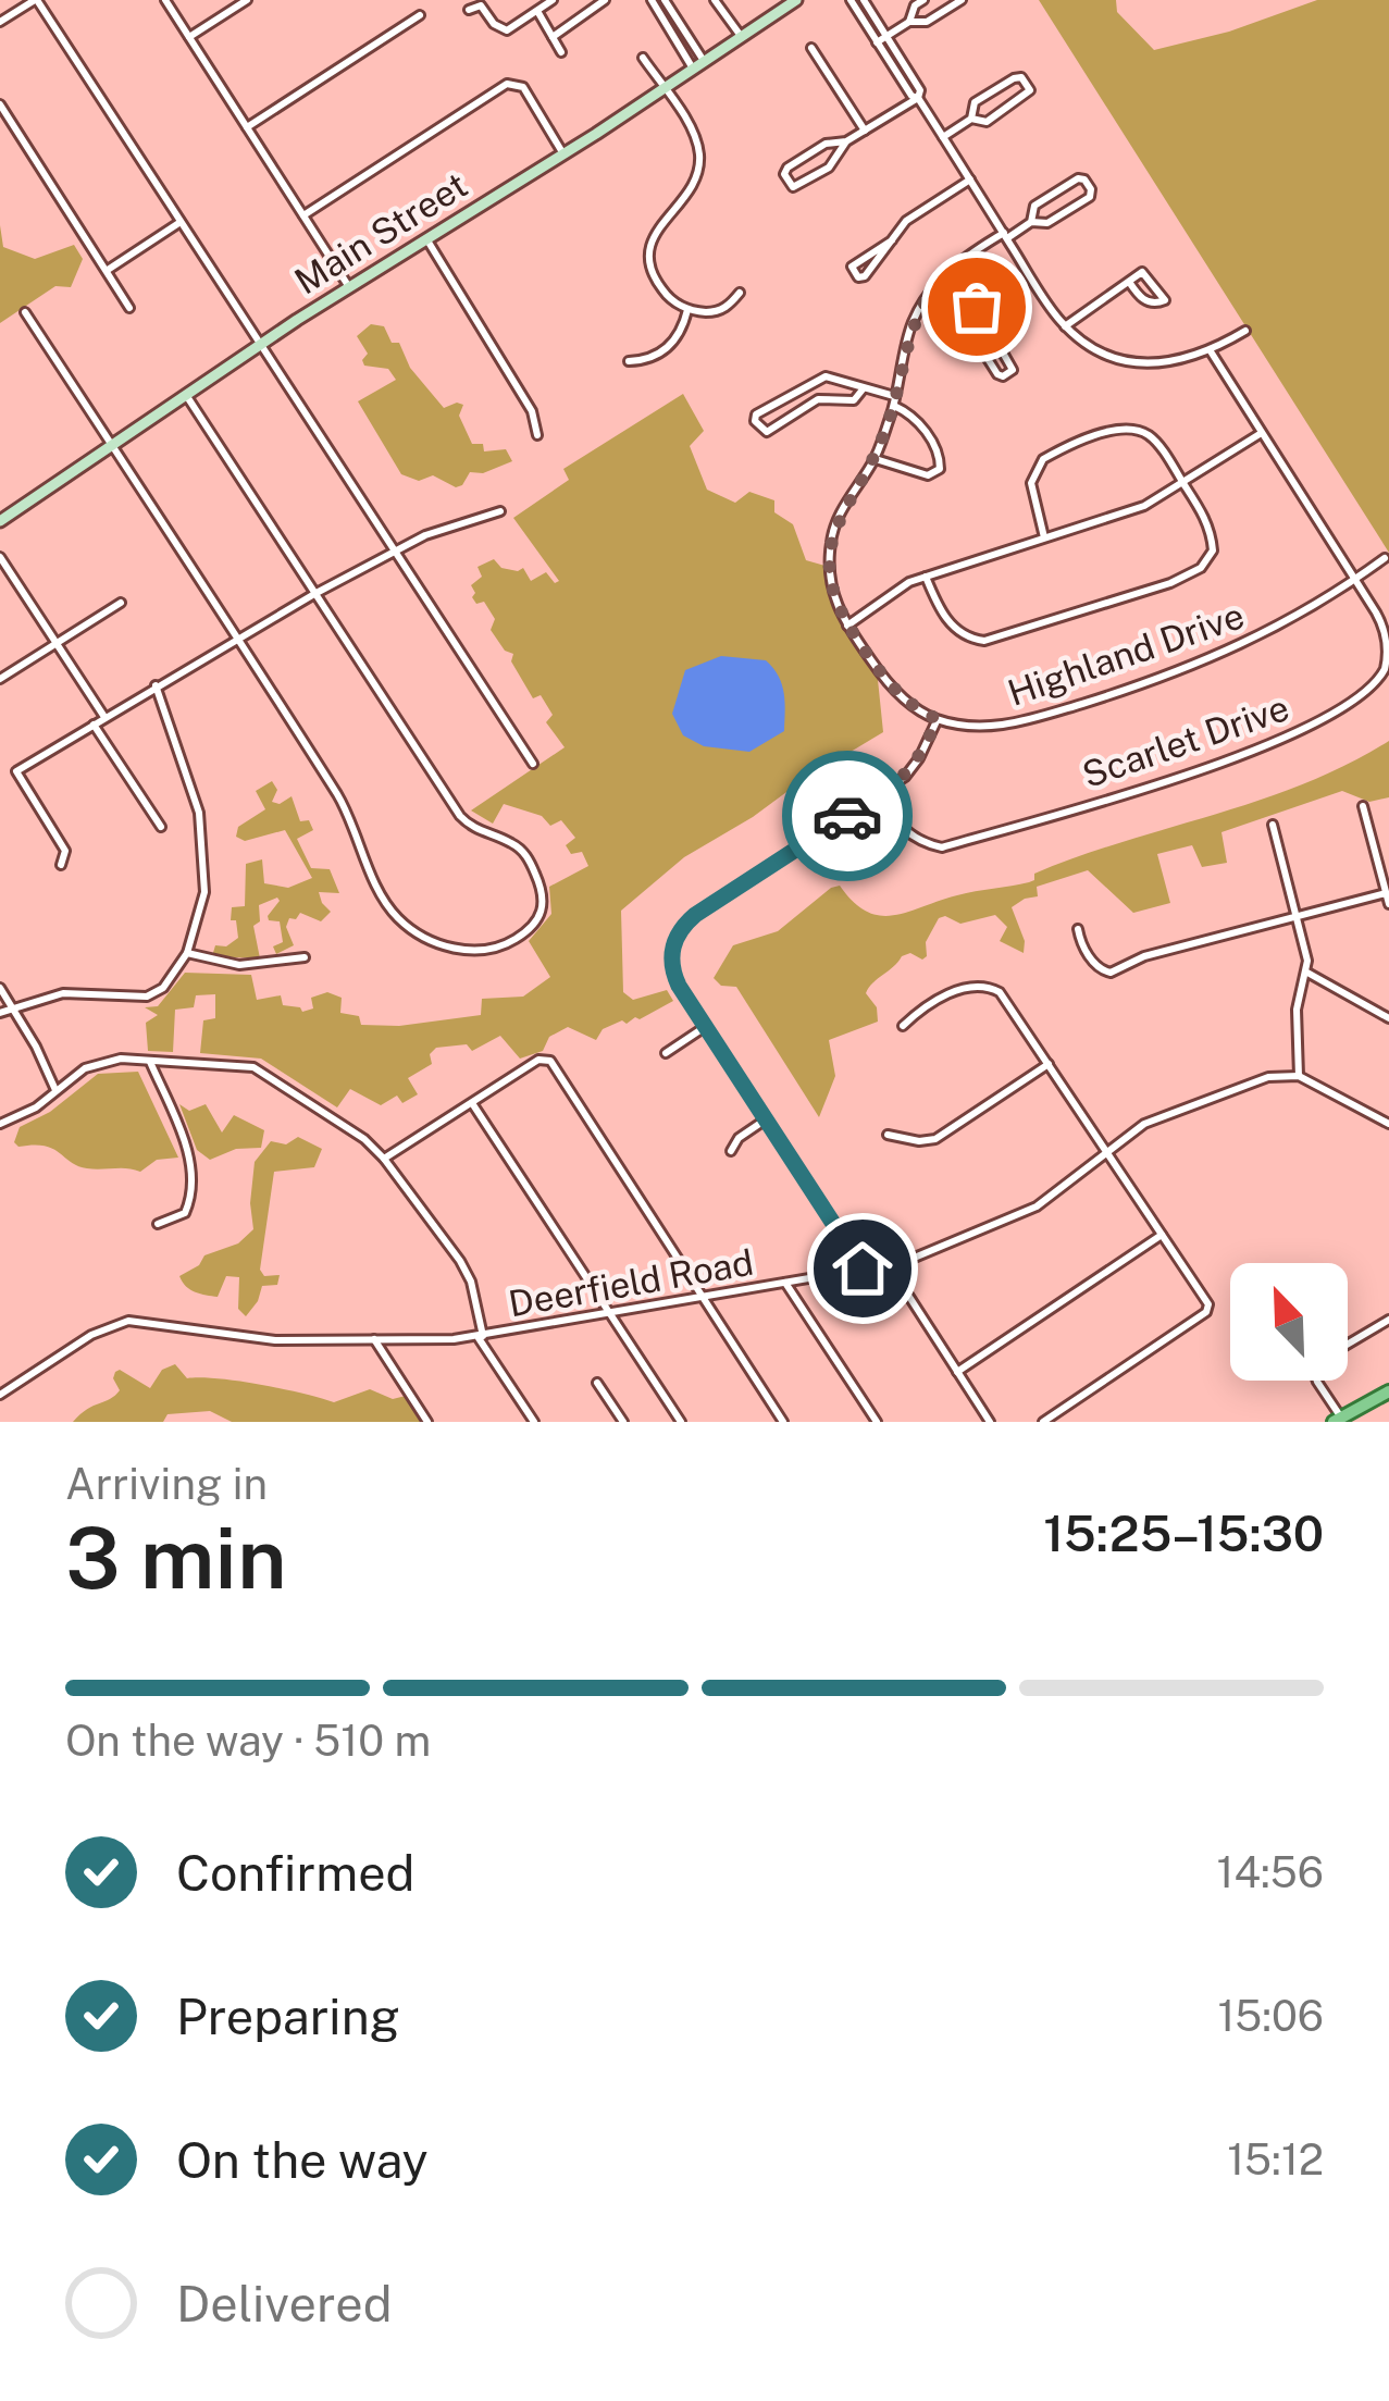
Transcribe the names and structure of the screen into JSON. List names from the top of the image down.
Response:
{
  "streets": {
    "main road": ["Main Street"],
    "street": ["Highland Drive", "Scarlet Drive", "Deerfield Road"]
  },
  "crossings": [
    ["Highland Drive", "Scarlet Drive"]
  ],
  "north": "top left",
  "page": {
    "heading": ["3 min", "Arriving in", "15:25–15:30"],
    "bar": "On the way · 510 m",
    "list": [
      ["Confirmed", "14:56"],
      ["Preparing", "15:06"],
      ["On the way", "15:12"],
      "Delivered"
    ]
  }
}
